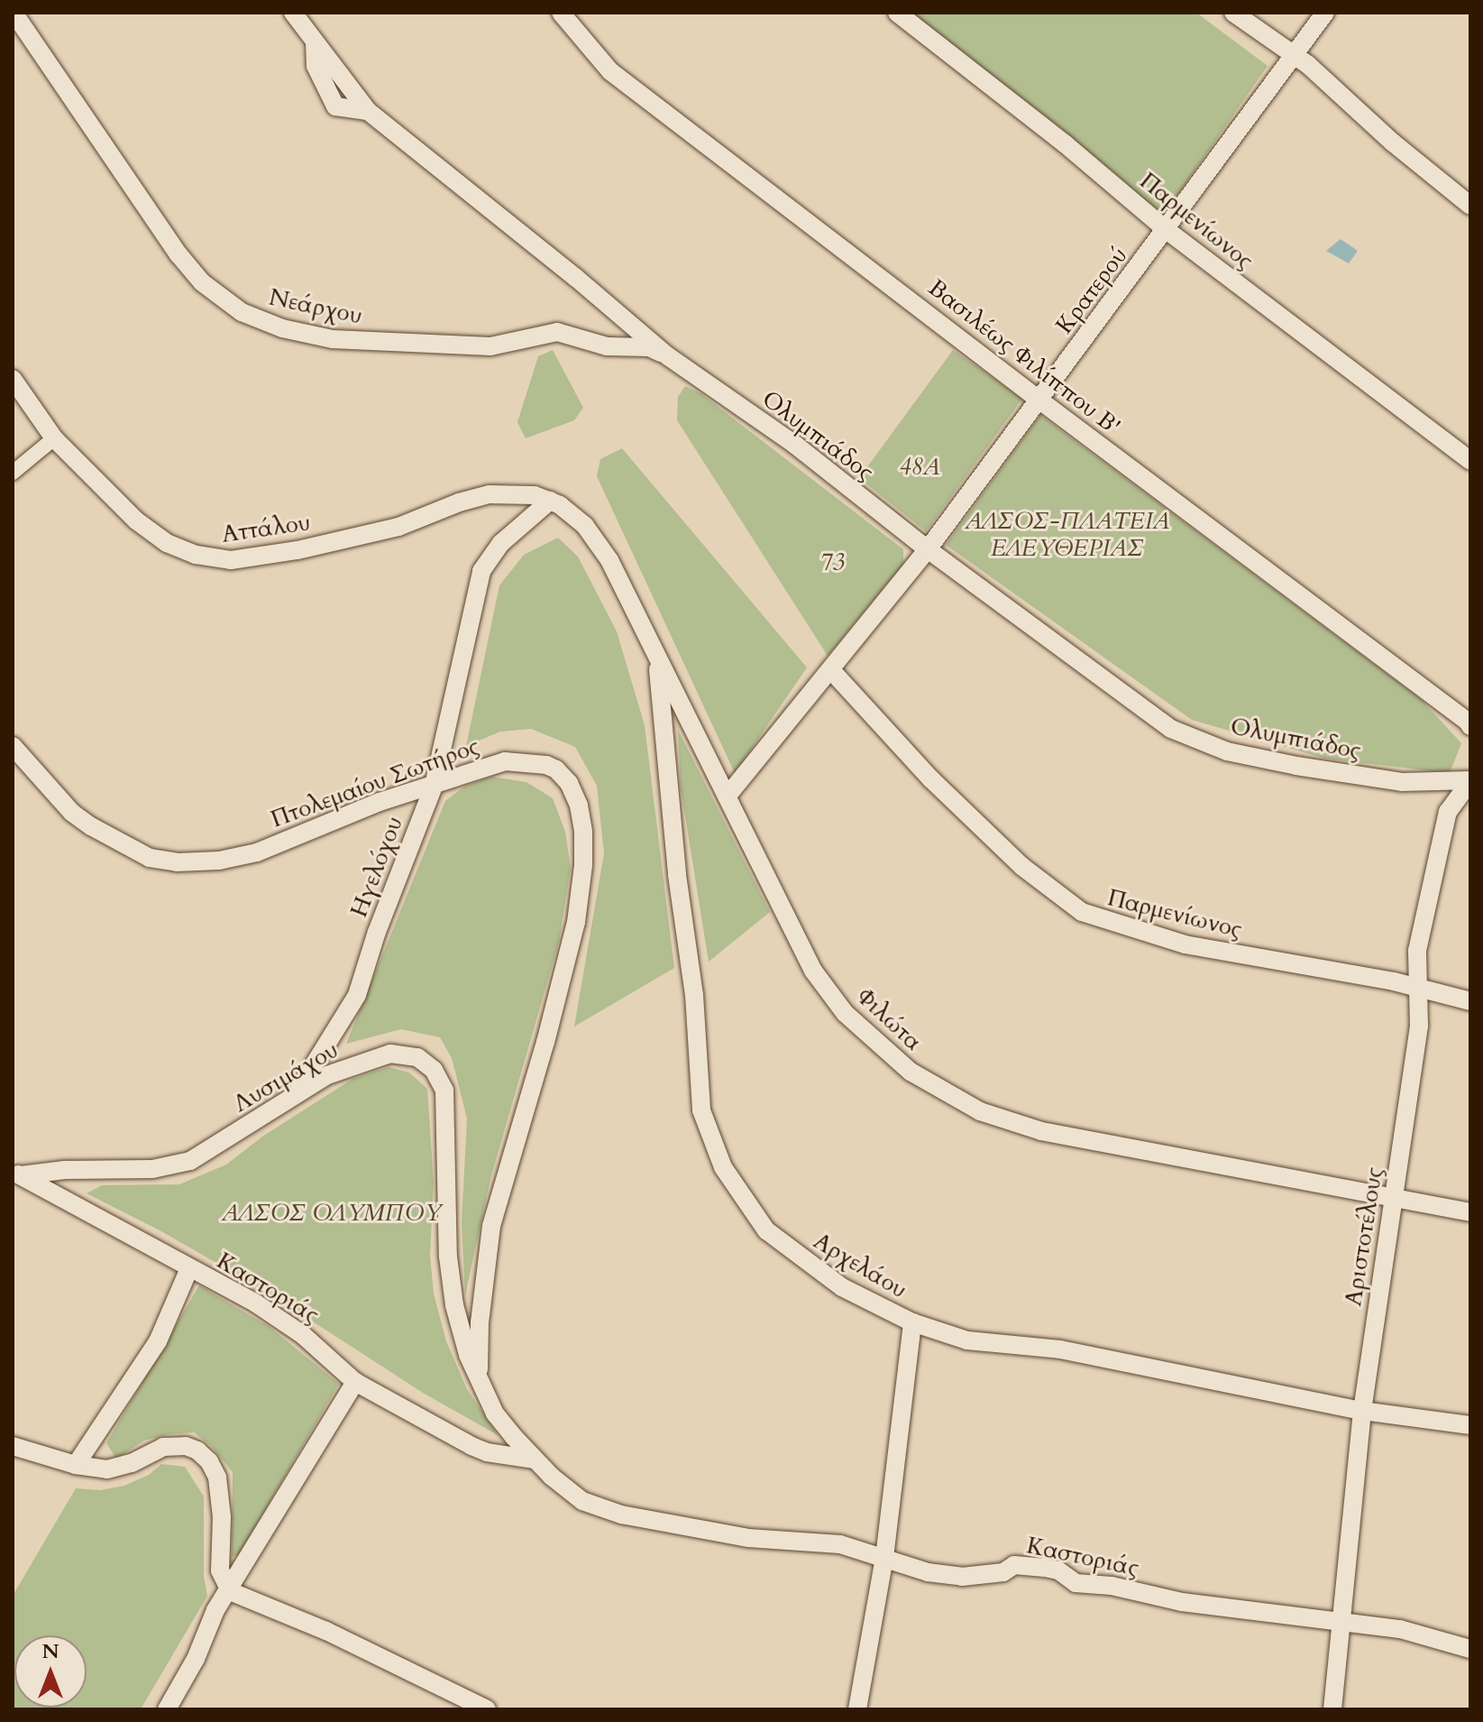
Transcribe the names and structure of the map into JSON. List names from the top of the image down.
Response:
{
  "streets": {
    "street": [
      "Παρμενίωνος",
      "Κρατερού",
      "Νεάρχου",
      "Βασιλέως Φιλίππου Β'",
      "Ολυμπιάδος",
      "Αττάλου",
      "Πτολεμαίου Σωτήρος",
      "Ηγελόχου",
      "Φιλώτα",
      "Λυσιμάχου",
      "Αριστοτέλους",
      "Αρχελάου",
      "Καστοριάς"
    ]
  },
  "crossings": [
    ["Παρμενίωνος", "Κρατερού"],
    ["Παρμενίωνος", "Αριστοτέλους"],
    ["Κρατερού", "Βασιλέως Φιλίππου Β'"],
    ["Κρατερού", "Ολυμπιάδος"],
    ["Κρατερού", "Φιλώτα"],
    ["Νεάρχου", "Ολυμπιάδος"],
    ["Ολυμπιάδος", "Αριστοτέλους"],
    ["Αττάλου", "Ηγελόχου"],
    ["Αττάλου", "Φιλώτα"],
    ["Πτολεμαίου Σωτήρος", "Ηγελόχου"],
    ["Πτολεμαίου Σωτήρος", "Λυσιμάχου"],
    ["Πτολεμαίου Σωτήρος", "Καστοριάς"],
    ["Ηγελόχου", "Φιλώτα"],
    ["Ηγελόχου", "Λυσιμάχου"],
    ["Φιλώτα", "Αριστοτέλους"],
    ["Φιλώτα", "Αρχελάου"],
    ["Λυσιμάχου", "Καστοριάς"],
    ["Αριστοτέλους", "Αρχελάου"],
    ["Αριστοτέλους", "Καστοριάς"]
  ],
  "parks": [
    "48Α",
    "ΑΛΣΟΣ-ΠΛΑΤΕΙΑ ΕΛΕΥΘΕΡΙΑΣ",
    "73",
    "ΑΛΣΟΣ ΟΛΥΜΠΟΥ"
  ],
  "north": "top"
}
